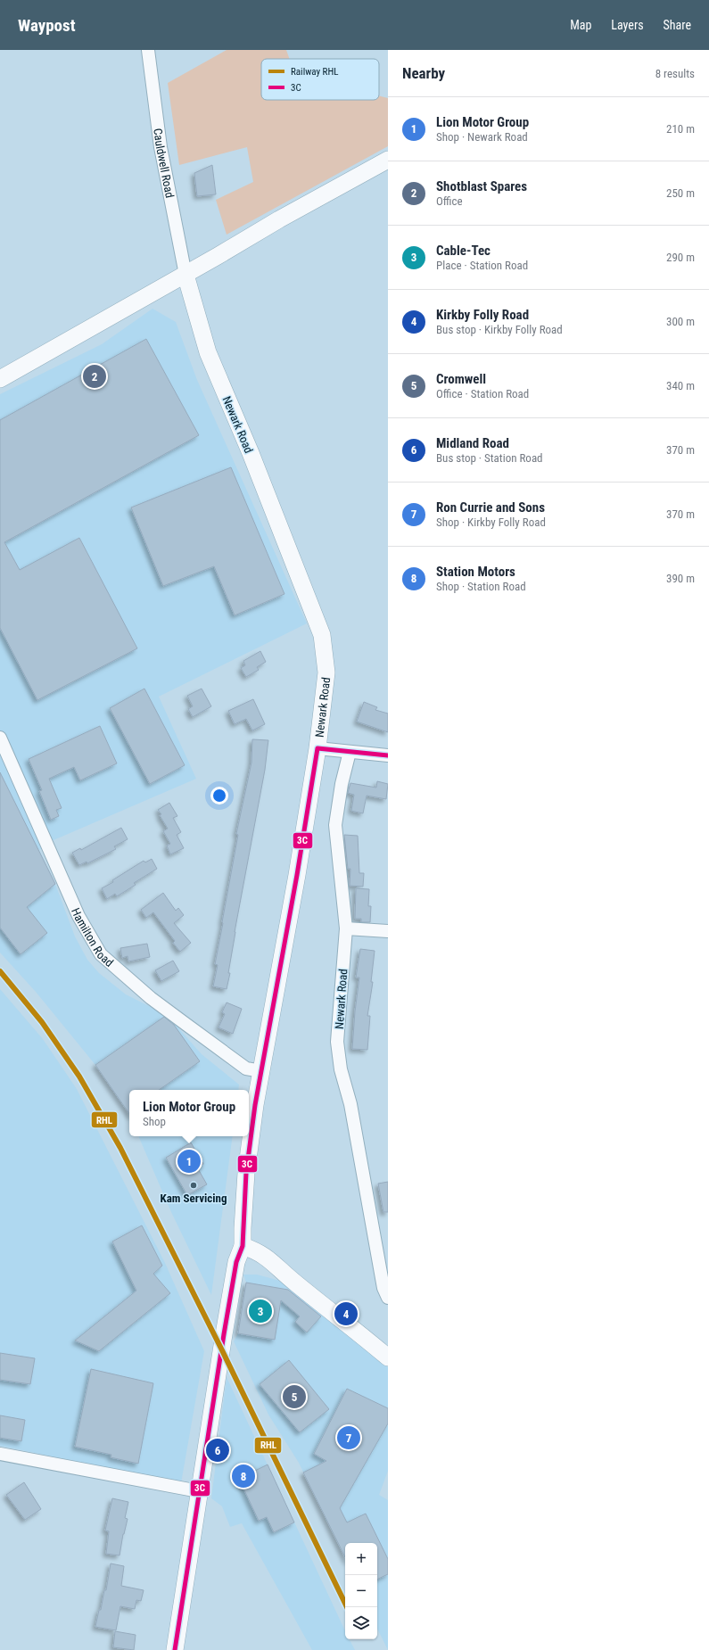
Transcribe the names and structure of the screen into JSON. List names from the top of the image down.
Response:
{
  "streets": {
    "main road": ["Newark Road"],
    "street": ["Cauldwell Road", "Hamilton Road"]
  },
  "crossings": [
    ["Cauldwell Road", "Newark Road"],
    ["Newark Road", "Hamilton Road"]
  ],
  "places": ["Kam Servicing"],
  "lines": ["transit line 3C", "rail line RHL"],
  "legend": ["Railway RHL", "3C"],
  "page": {
    "header": "Waypost",
    "nav": ["Map", "Layers", "Share"],
    "heading": ["Nearby", "8 results"],
    "list": [
      {
        "mark": "1",
        "name": "Lion Motor Group",
        "note": "Shop · Newark Road",
        "value": "210 m"
      },
      {
        "mark": "2",
        "name": "Shotblast Spares",
        "note": "Office",
        "value": "250 m"
      },
      {
        "mark": "3",
        "name": "Cable-Tec",
        "note": "Place · Station Road",
        "value": "290 m"
      },
      {
        "mark": "4",
        "name": "Kirkby Folly Road",
        "note": "Bus stop · Kirkby Folly Road",
        "value": "300 m"
      },
      {
        "mark": "5",
        "name": "Cromwell",
        "note": "Office · Station Road",
        "value": "340 m"
      },
      {
        "mark": "6",
        "name": "Midland Road",
        "note": "Bus stop · Station Road",
        "value": "370 m"
      },
      {
        "mark": "7",
        "name": "Ron Currie and Sons",
        "note": "Shop · Kirkby Folly Road",
        "value": "370 m"
      },
      {
        "mark": "8",
        "name": "Station Motors",
        "note": "Shop · Station Road",
        "value": "390 m"
      }
    ],
    "pins": [
      "2",
      "1",
      "3",
      "4",
      "5",
      "7",
      "6",
      "8"
    ],
    "popup": ["Lion Motor Group", "Shop"],
    "map_buttons": ["+", "−"]
  }
}
